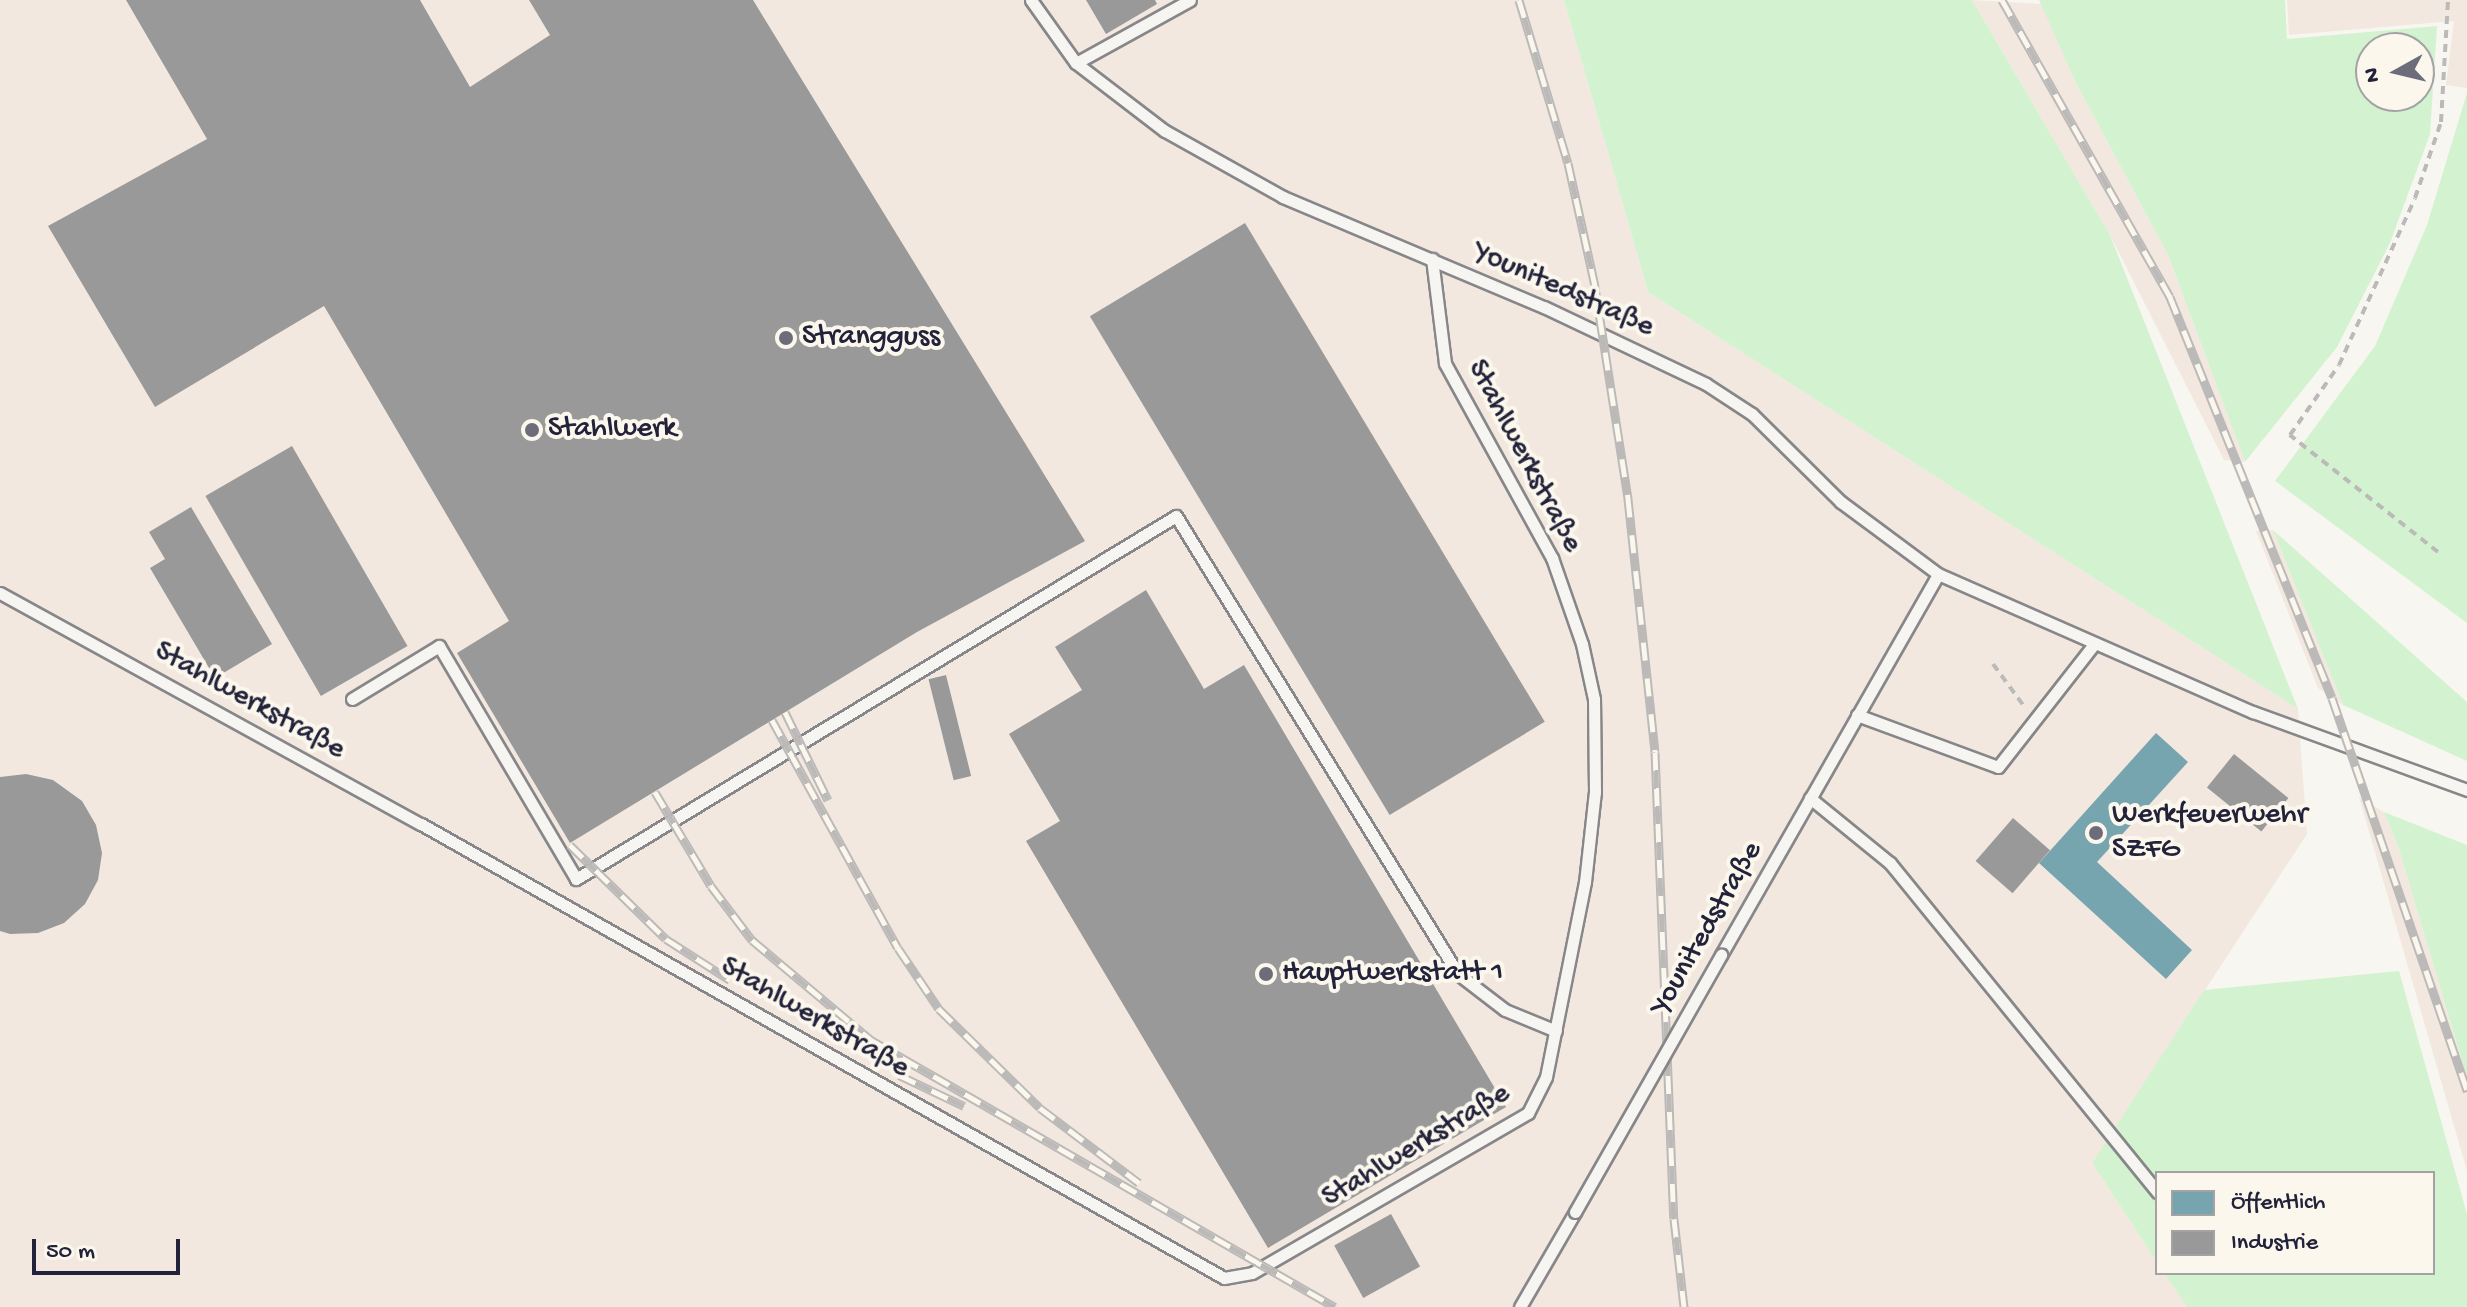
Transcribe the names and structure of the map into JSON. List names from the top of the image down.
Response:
{
  "streets": {
    "lane": ["Younitedstraße", "Stahlwerkstraße"]
  },
  "crossings": [
    ["Younitedstraße", "Stahlwerkstraße"]
  ],
  "places": [
    "Strangguss",
    "Stahlwerk",
    "Werkfeuerwehr SZFG",
    "Hauptwerkstatt 1"
  ],
  "legend": ["Öffentlich", "Industrie"],
  "scale_bar": "50 m",
  "north": "left"
}
